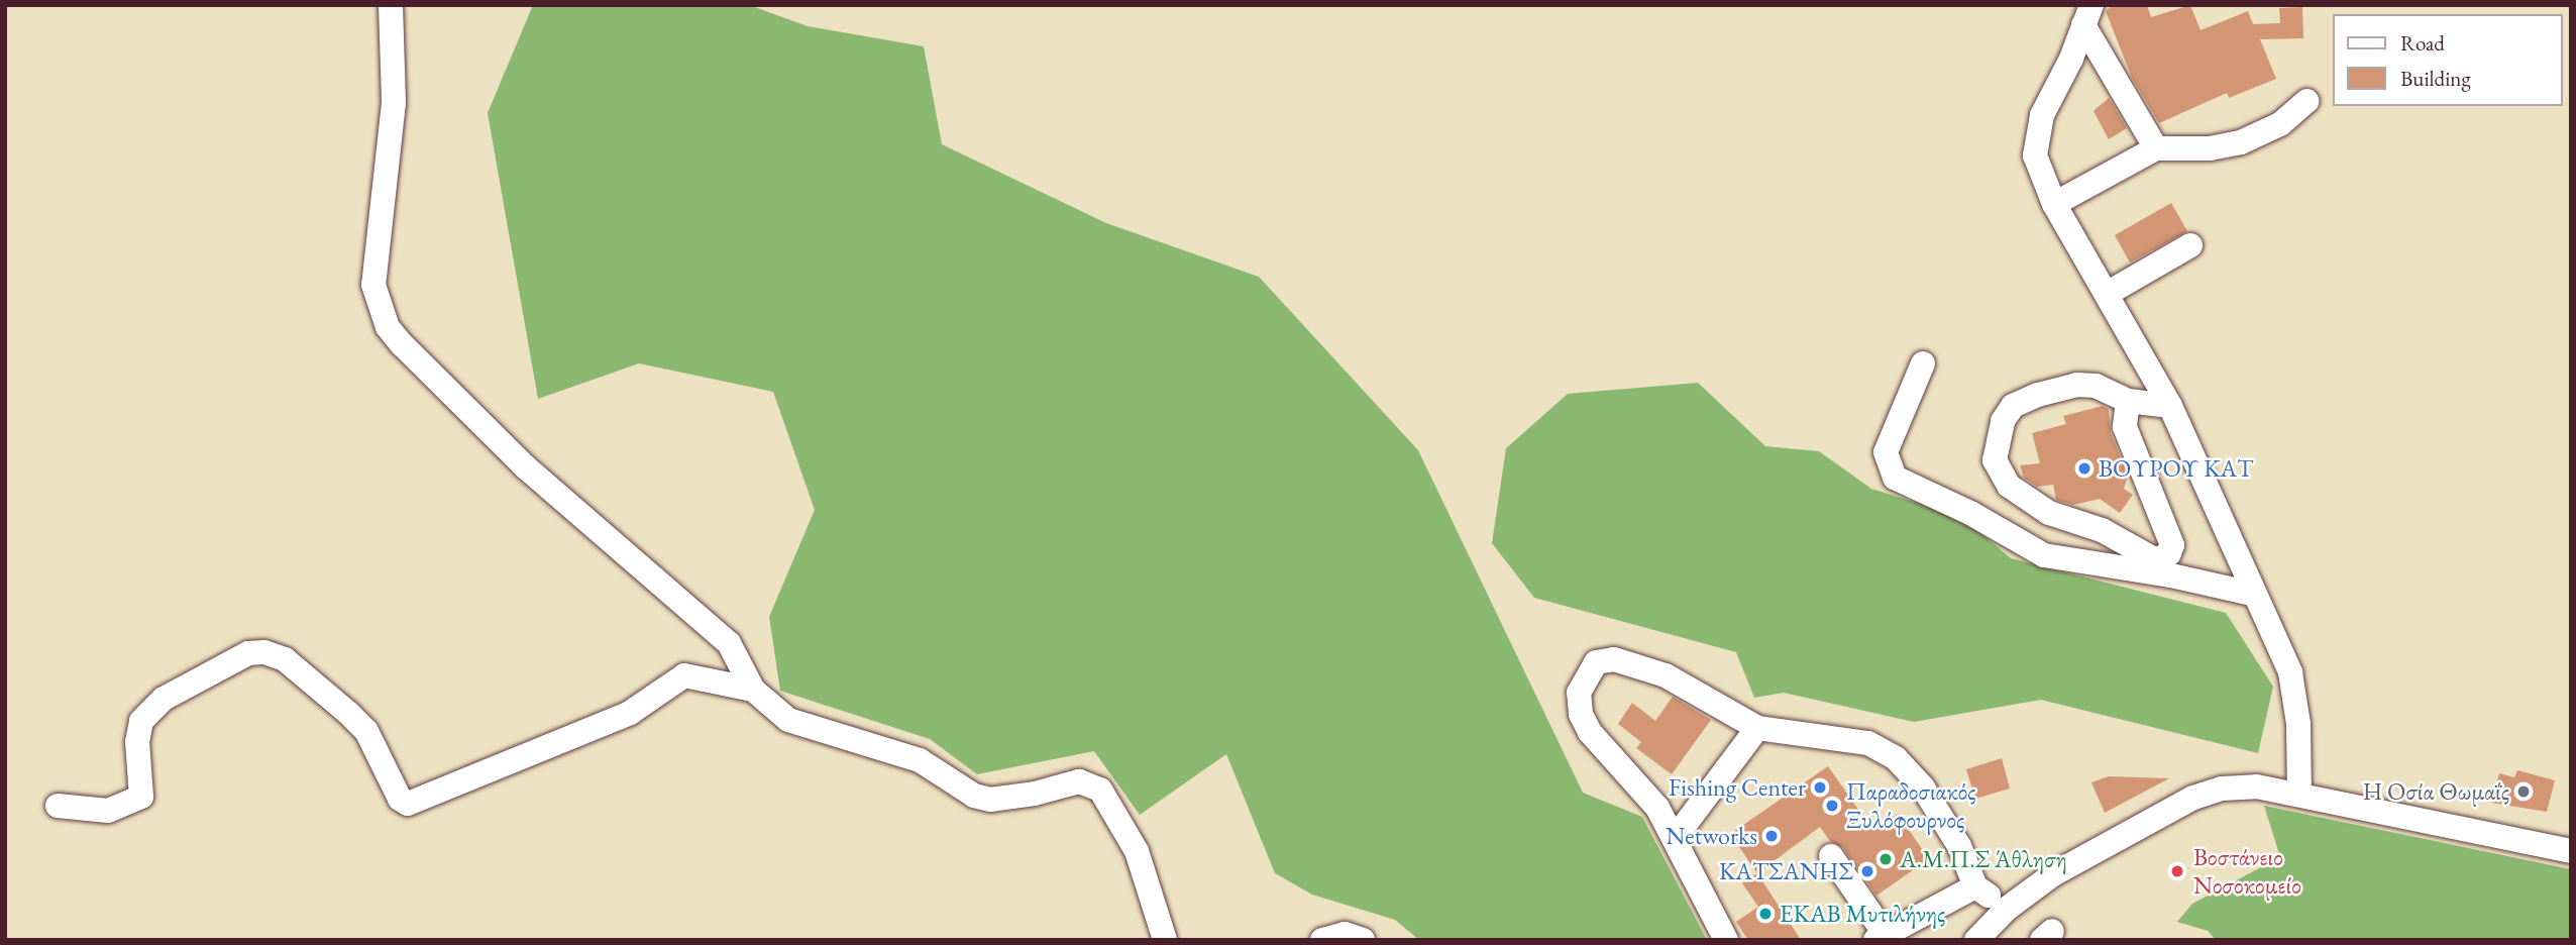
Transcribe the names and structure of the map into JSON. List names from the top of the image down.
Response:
{
  "places": [
    "ΒΟΥΡΟΥ ΚΑΤ",
    "Fishing Center",
    "Η Οσία Θωμαΐς",
    "Παραδοσιακός Ξυλόφουρνος",
    "Networks",
    "Α.Μ.Π.Σ Άθληση",
    "ΚΑΤΣΑΝΗΣ",
    "Βοστάνειο Νοσοκομείο",
    "ΕΚΑΒ Μυτιλήνης"
  ],
  "legend": ["Road", "Building"]
}
